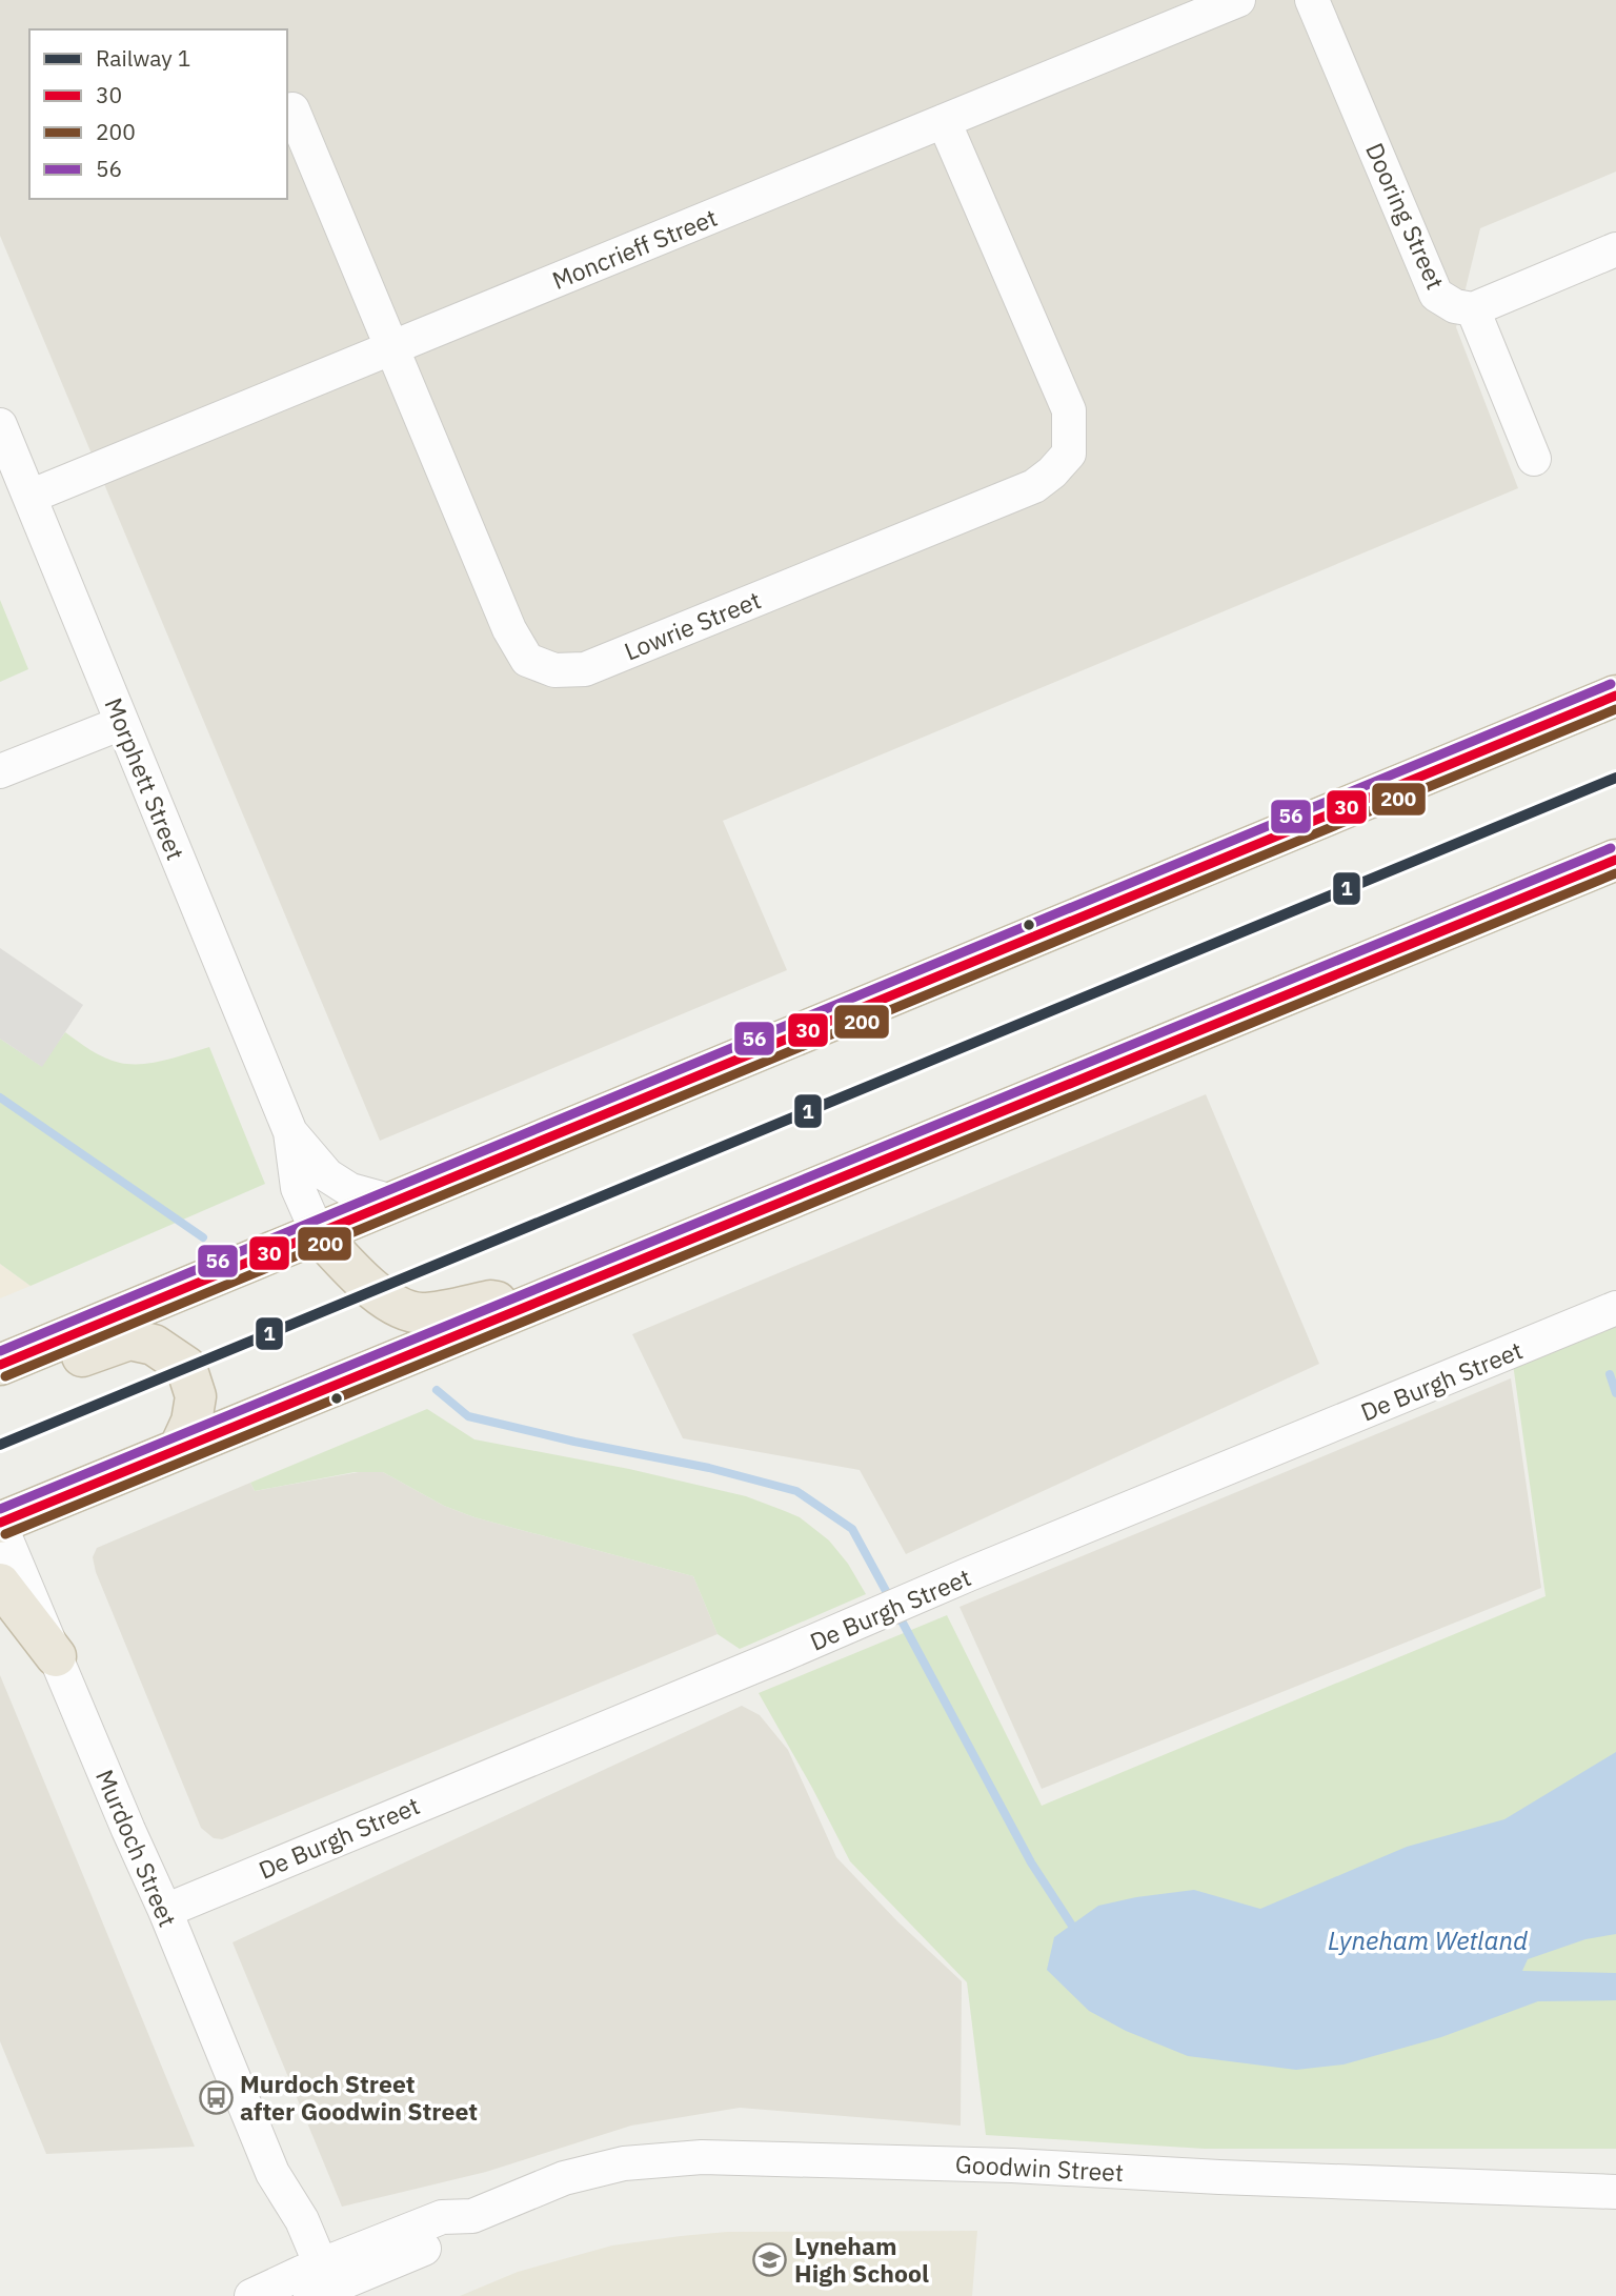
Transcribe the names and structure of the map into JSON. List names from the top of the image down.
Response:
{
  "streets": {
    "street": [
      "Dooring Street",
      "Moncrieff Street",
      "Lowrie Street",
      "Morphett Street",
      "De Burgh Street",
      "Murdoch Street",
      "Goodwin Street"
    ]
  },
  "crossings": [
    ["Moncrieff Street", "Lowrie Street"],
    ["Moncrieff Street", "Morphett Street"],
    ["De Burgh Street", "Murdoch Street"],
    ["Murdoch Street", "Goodwin Street"]
  ],
  "water": ["Lyneham Wetland"],
  "places": {
    "bus stop": ["Murdoch Street after Goodwin Street"],
    "school or university": ["Lyneham High School"]
  },
  "lines": [
    "transit line 56",
    "transit line 30",
    "transit line 200",
    "rail line 1"
  ],
  "legend": [
    "Railway 1",
    "30",
    "200",
    "56"
  ]
}
